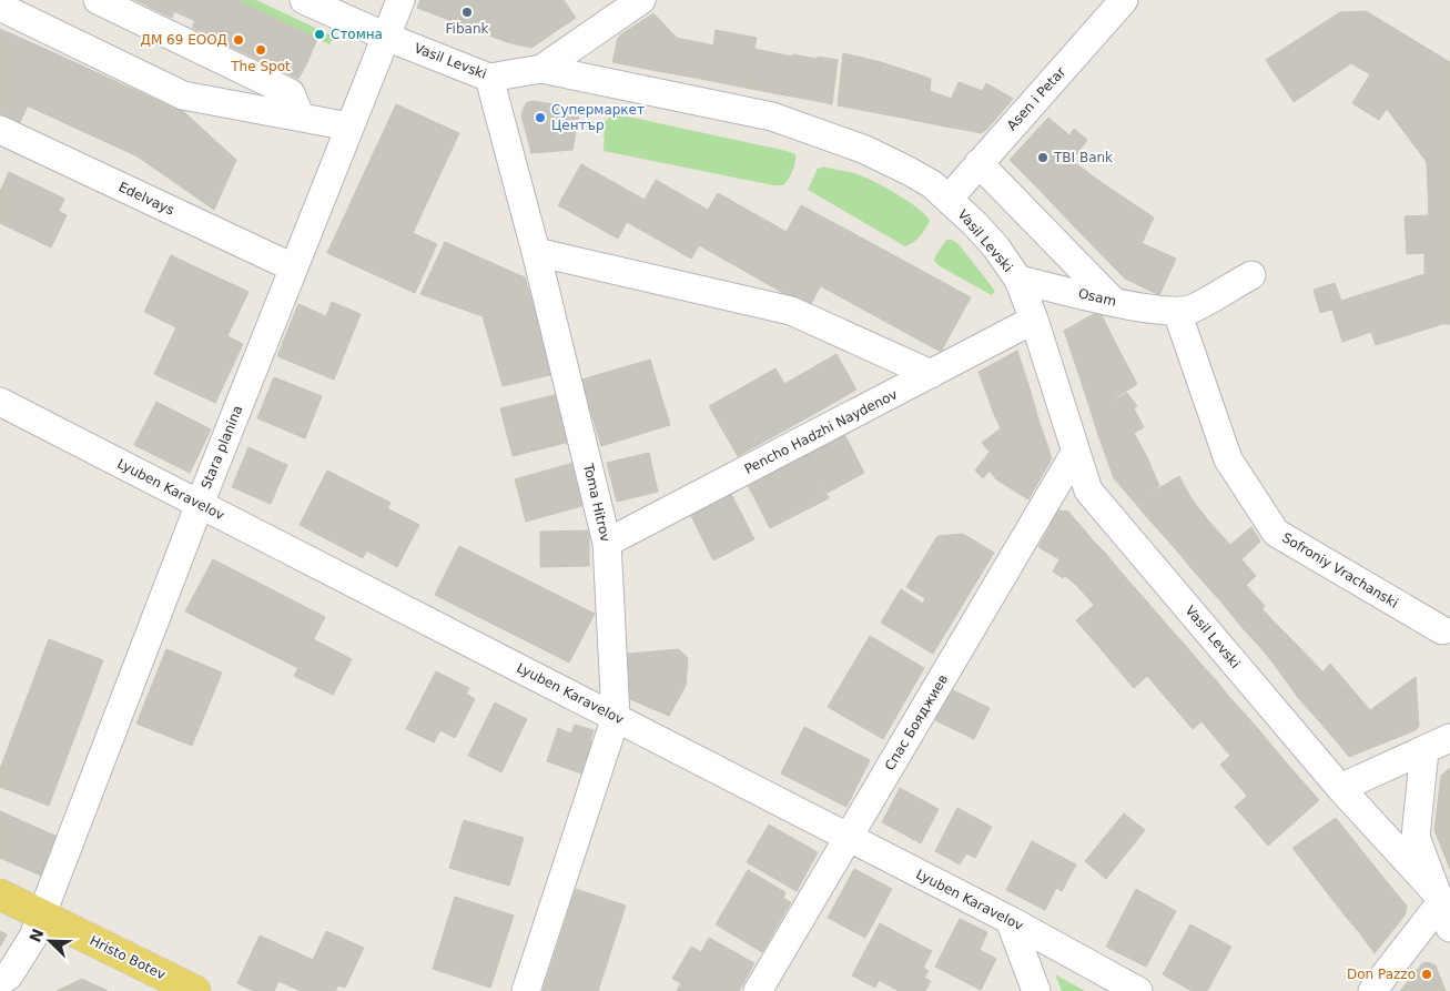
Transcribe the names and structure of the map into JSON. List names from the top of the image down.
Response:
{
  "streets": {
    "main road": ["Hristo Botev"],
    "street": [
      "Vasil Levski",
      "Asen i Petar",
      "Edelvays",
      "Osam",
      "Pencho Hadzhi Naydenov",
      "Stara planina",
      "Lyuben Karavelov",
      "Toma Hitrov",
      "Sofroniy Vrachanski",
      "Спас Бояджиев"
    ]
  },
  "crossings": [
    ["Vasil Levski", "Asen i Petar"],
    ["Vasil Levski", "Osam"],
    ["Vasil Levski", "Pencho Hadzhi Naydenov"],
    ["Vasil Levski", "Stara planina"],
    ["Vasil Levski", "Toma Hitrov"],
    ["Vasil Levski", "Спас Бояджиев"],
    ["Edelvays", "Stara planina"],
    ["Osam", "Sofroniy Vrachanski"],
    ["Pencho Hadzhi Naydenov", "Toma Hitrov"],
    ["Stara planina", "Lyuben Karavelov"],
    ["Stara planina", "Hristo Botev"],
    ["Lyuben Karavelov", "Toma Hitrov"],
    ["Lyuben Karavelov", "Спас Бояджиев"]
  ],
  "places": [
    "Fibank",
    "Стомна",
    "ДМ 69 ЕООД",
    "The Spot",
    "Супермаркет Център",
    "TBI Bank",
    "Don Pazzo"
  ],
  "north": "top left"
}
